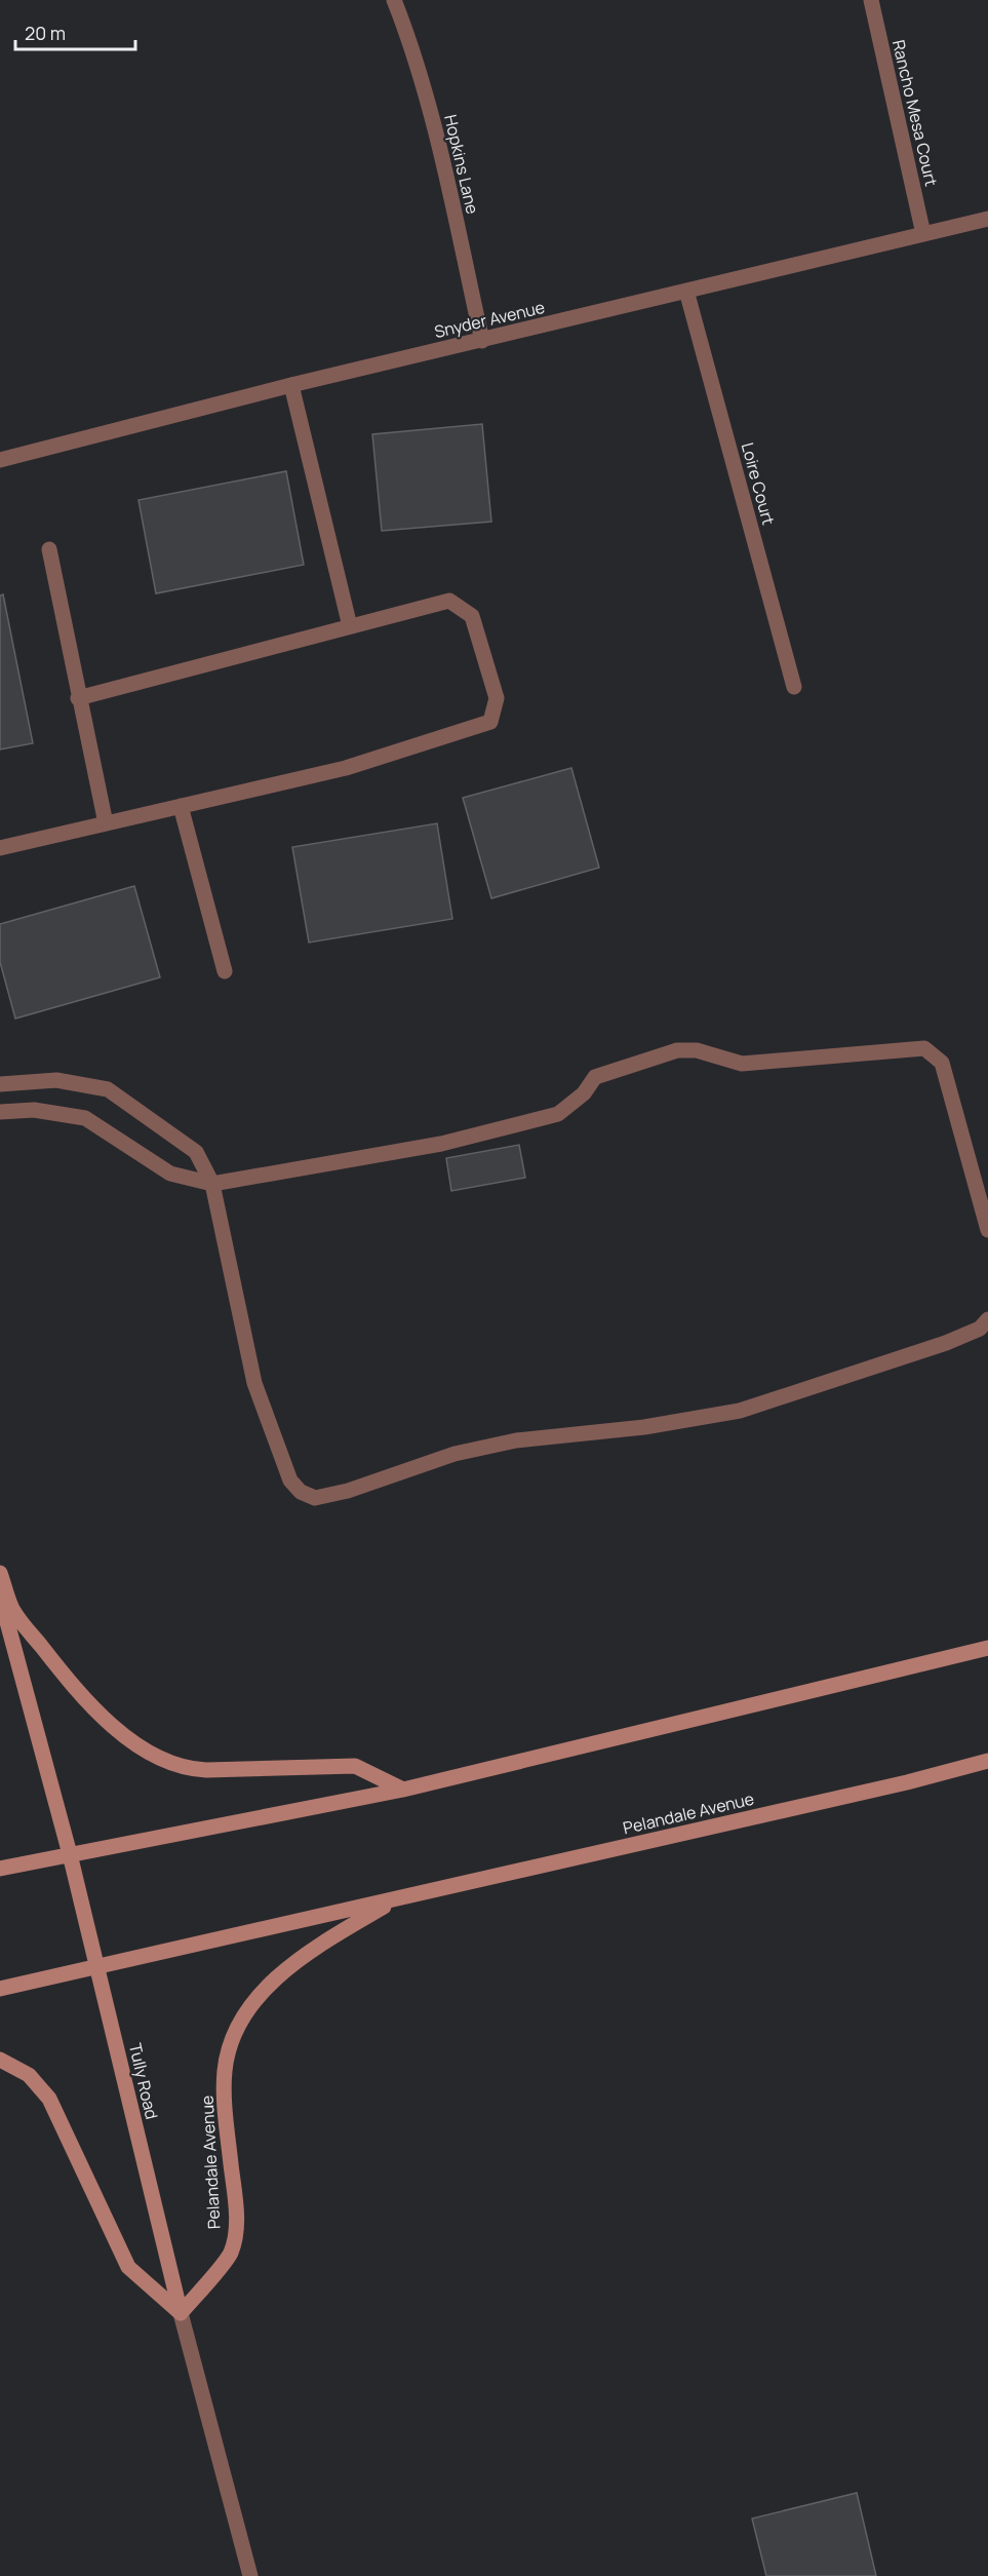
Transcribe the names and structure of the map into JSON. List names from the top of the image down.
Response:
{
  "streets": {
    "main road": ["Pelandale Avenue", "Tully Road"],
    "street": [
      "Rancho Mesa Court",
      "Hopkins Lane",
      "Snyder Avenue",
      "Loire Court"
    ]
  },
  "crossings": [
    ["Rancho Mesa Court", "Snyder Avenue"],
    ["Hopkins Lane", "Snyder Avenue"],
    ["Snyder Avenue", "Loire Court"],
    ["Pelandale Avenue", "Tully Road"]
  ],
  "scale_bar": "20 m"
}
